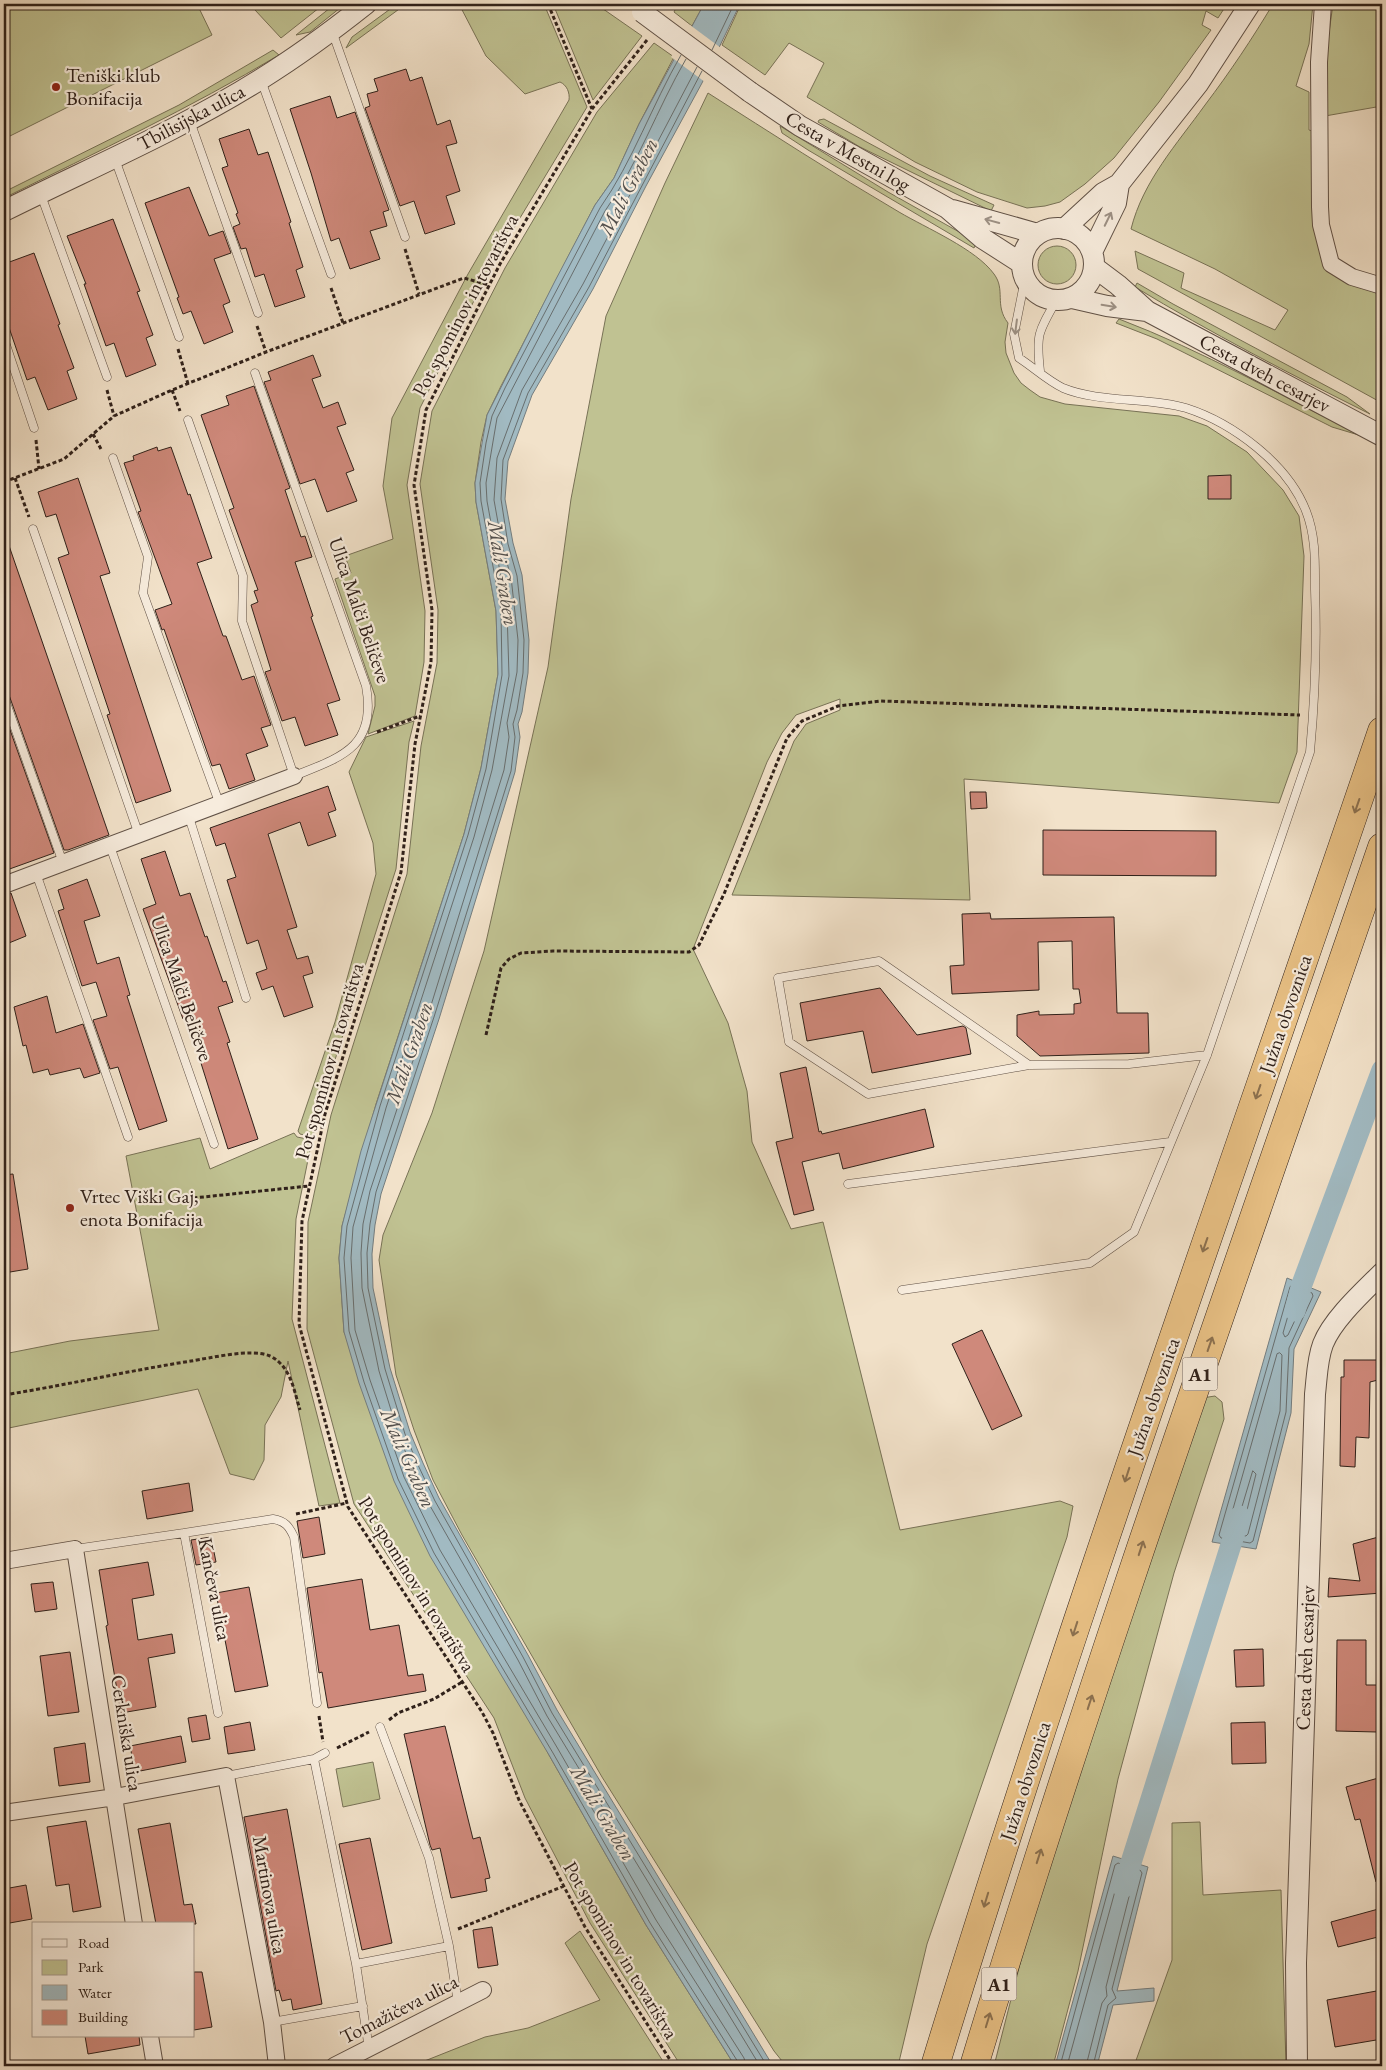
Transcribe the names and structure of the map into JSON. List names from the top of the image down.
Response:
{
  "streets": {
    "highway": ["Južna obvoznica", "A1"],
    "street": [
      "Tbilisijska ulica",
      "Cesta v Mestni log",
      "Cesta dveh cesarjev",
      "Ulica Malči Beličeve",
      "Kančeva ulica",
      "Cerkniška ulica",
      "Martinova ulica",
      "Tomažičeva ulica"
    ],
    "path": ["Pot spominov in tovarištva"]
  },
  "crossings": [
    ["Cesta v Mestni log", "Cesta dveh cesarjev"],
    ["Kančeva ulica", "Cerkniška ulica"]
  ],
  "water": ["Mali Graben"],
  "places": ["Teniški klub Bonifacija", "Vrtec Viški Gaj, enota Bonifacija"],
  "legend": [
    "Road",
    "Park",
    "Water",
    "Building"
  ]
}
